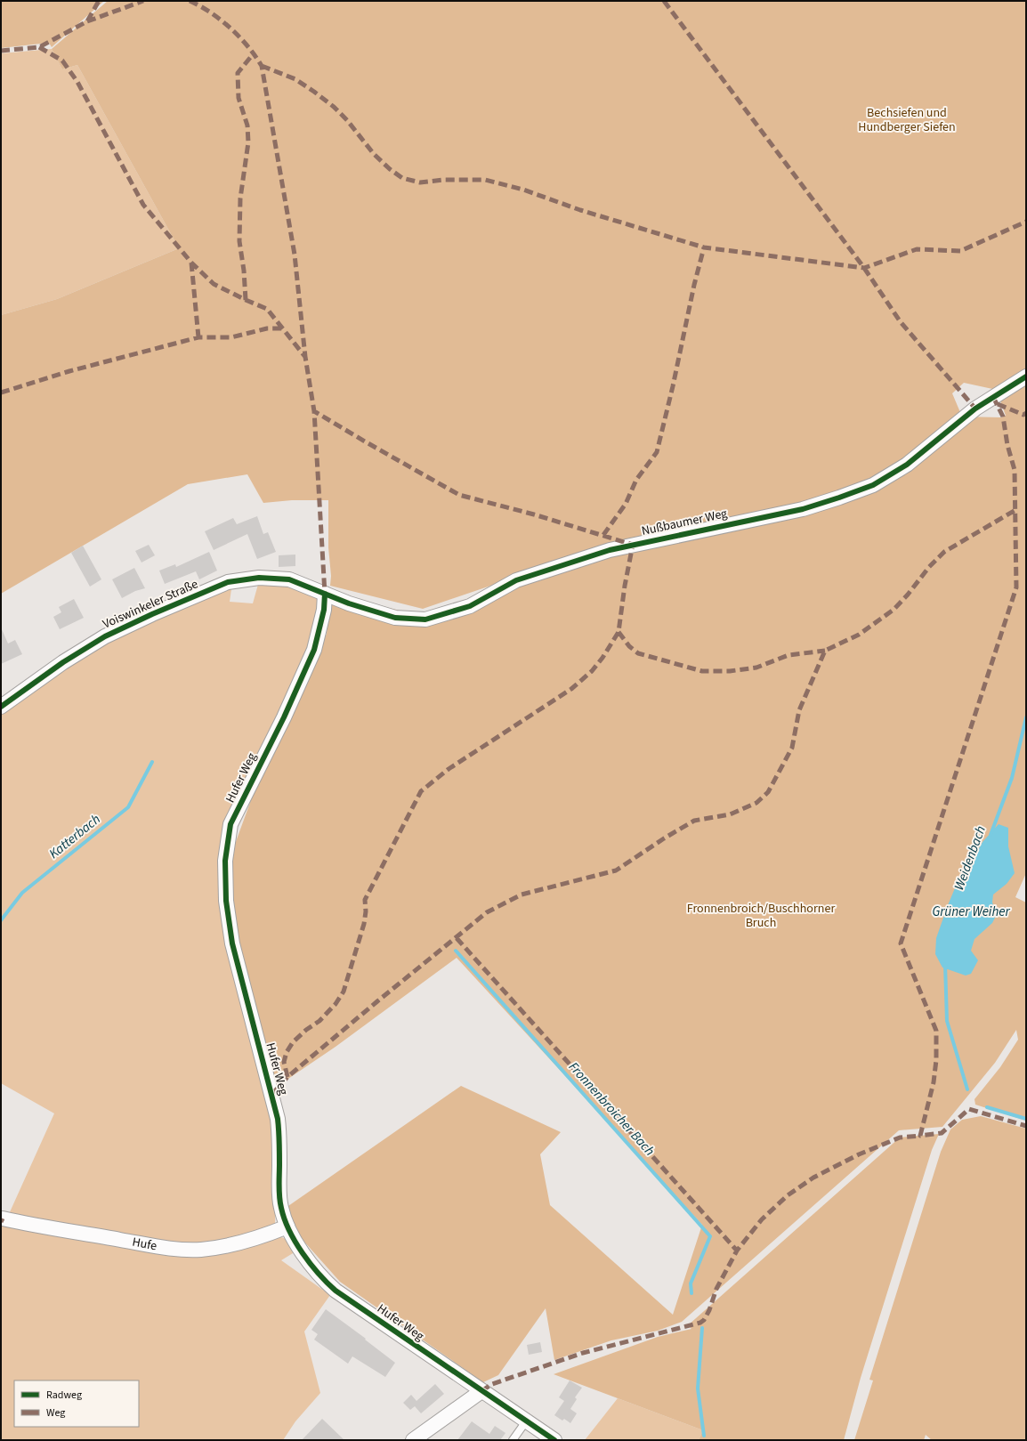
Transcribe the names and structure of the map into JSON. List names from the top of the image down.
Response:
{
  "streets": {
    "street": [
      "Nußbaumer Weg",
      "Voiswinkeler Straße",
      "Hufer Weg",
      "Hufe"
    ]
  },
  "crossings": [
    ["Nußbaumer Weg", "Voiswinkeler Straße"],
    ["Nußbaumer Weg", "Hufer Weg"],
    ["Voiswinkeler Straße", "Hufer Weg"],
    ["Hufer Weg", "Hufe"]
  ],
  "water": [
    "Katterbach",
    "Weidenbach",
    "Grüner Weiher",
    "Fronnenbroicher Bach"
  ],
  "parks": ["Bechsiefen und Hundberger Siefen", "Fronnenbroich/Buschhorner Bruch"],
  "legend": ["Radweg", "Weg"]
}
